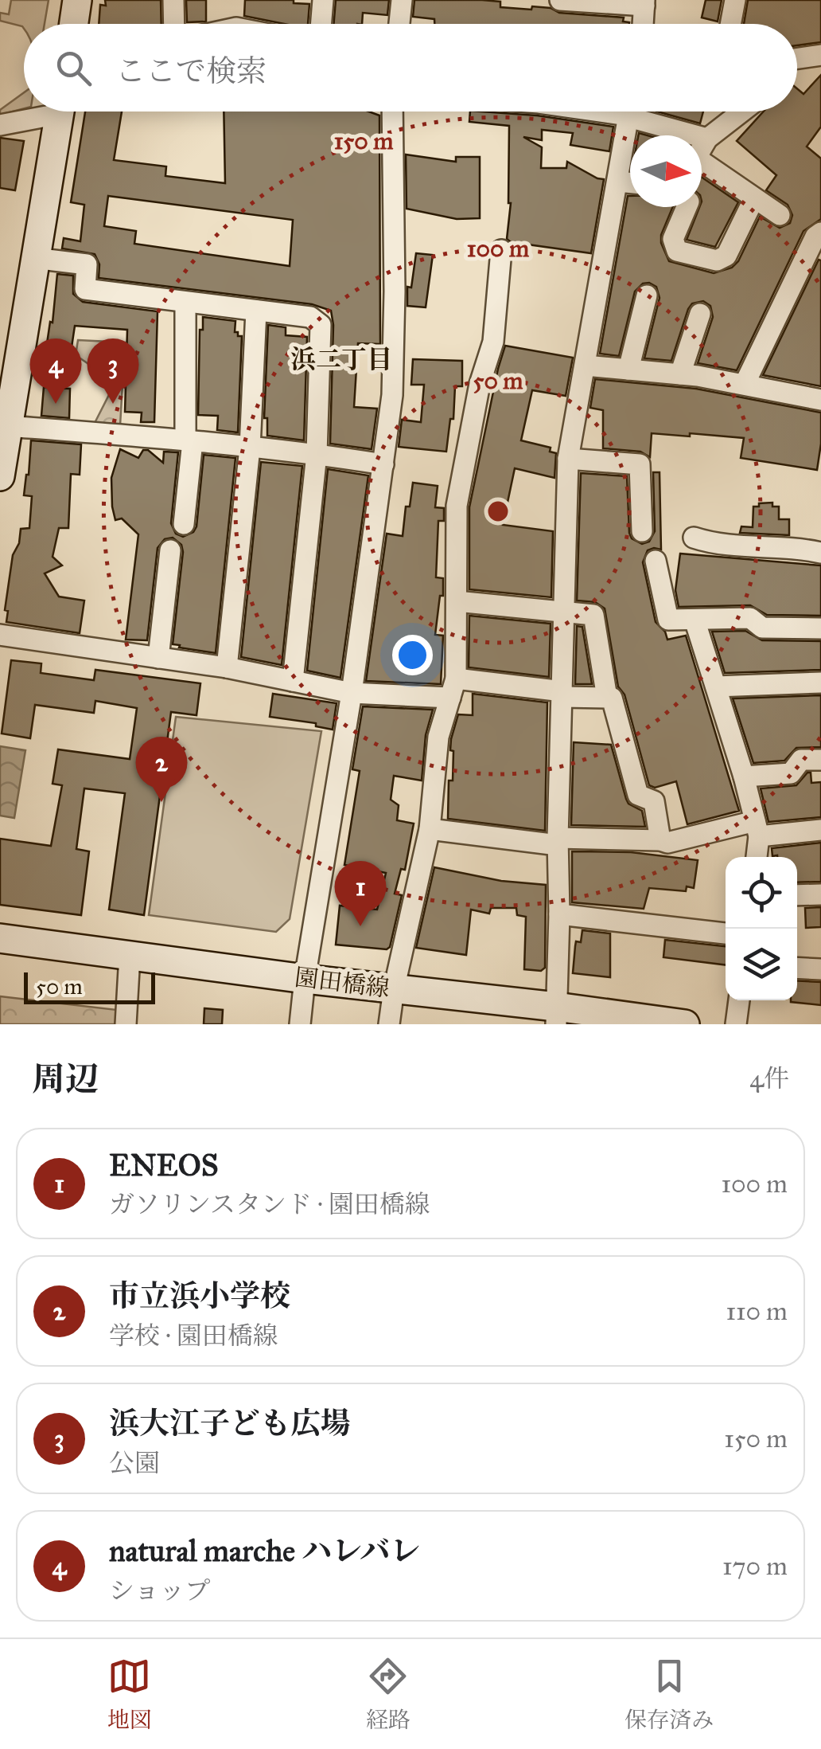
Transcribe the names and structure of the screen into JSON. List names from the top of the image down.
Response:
{
  "streets": {
    "street": ["園田橋線"]
  },
  "districts": ["浜二丁目"],
  "scale_bar": "50 m",
  "north": "right",
  "page": {
    "search": "ここで検索",
    "pins": [
      "3",
      "4",
      "2",
      "1"
    ],
    "scale": "50 m",
    "heading": ["周辺", "4件"],
    "list": [
      {
        "mark": "1",
        "name": "ENEOS",
        "note": "ガソリンスタンド · 園田橋線",
        "value": "100 m"
      },
      {
        "mark": "2",
        "name": "市立浜小学校",
        "note": "学校 · 園田橋線",
        "value": "110 m"
      },
      {
        "mark": "3",
        "name": "浜大江子ども広場",
        "note": "公園",
        "value": "150 m"
      },
      {
        "mark": "4",
        "name": "natural marche ハレバレ",
        "note": "ショップ",
        "value": "170 m"
      }
    ],
    "nav": ["地図", "経路", "保存済み"]
  },
  "rings": ["150 m", "100 m", "50 m"]
}
